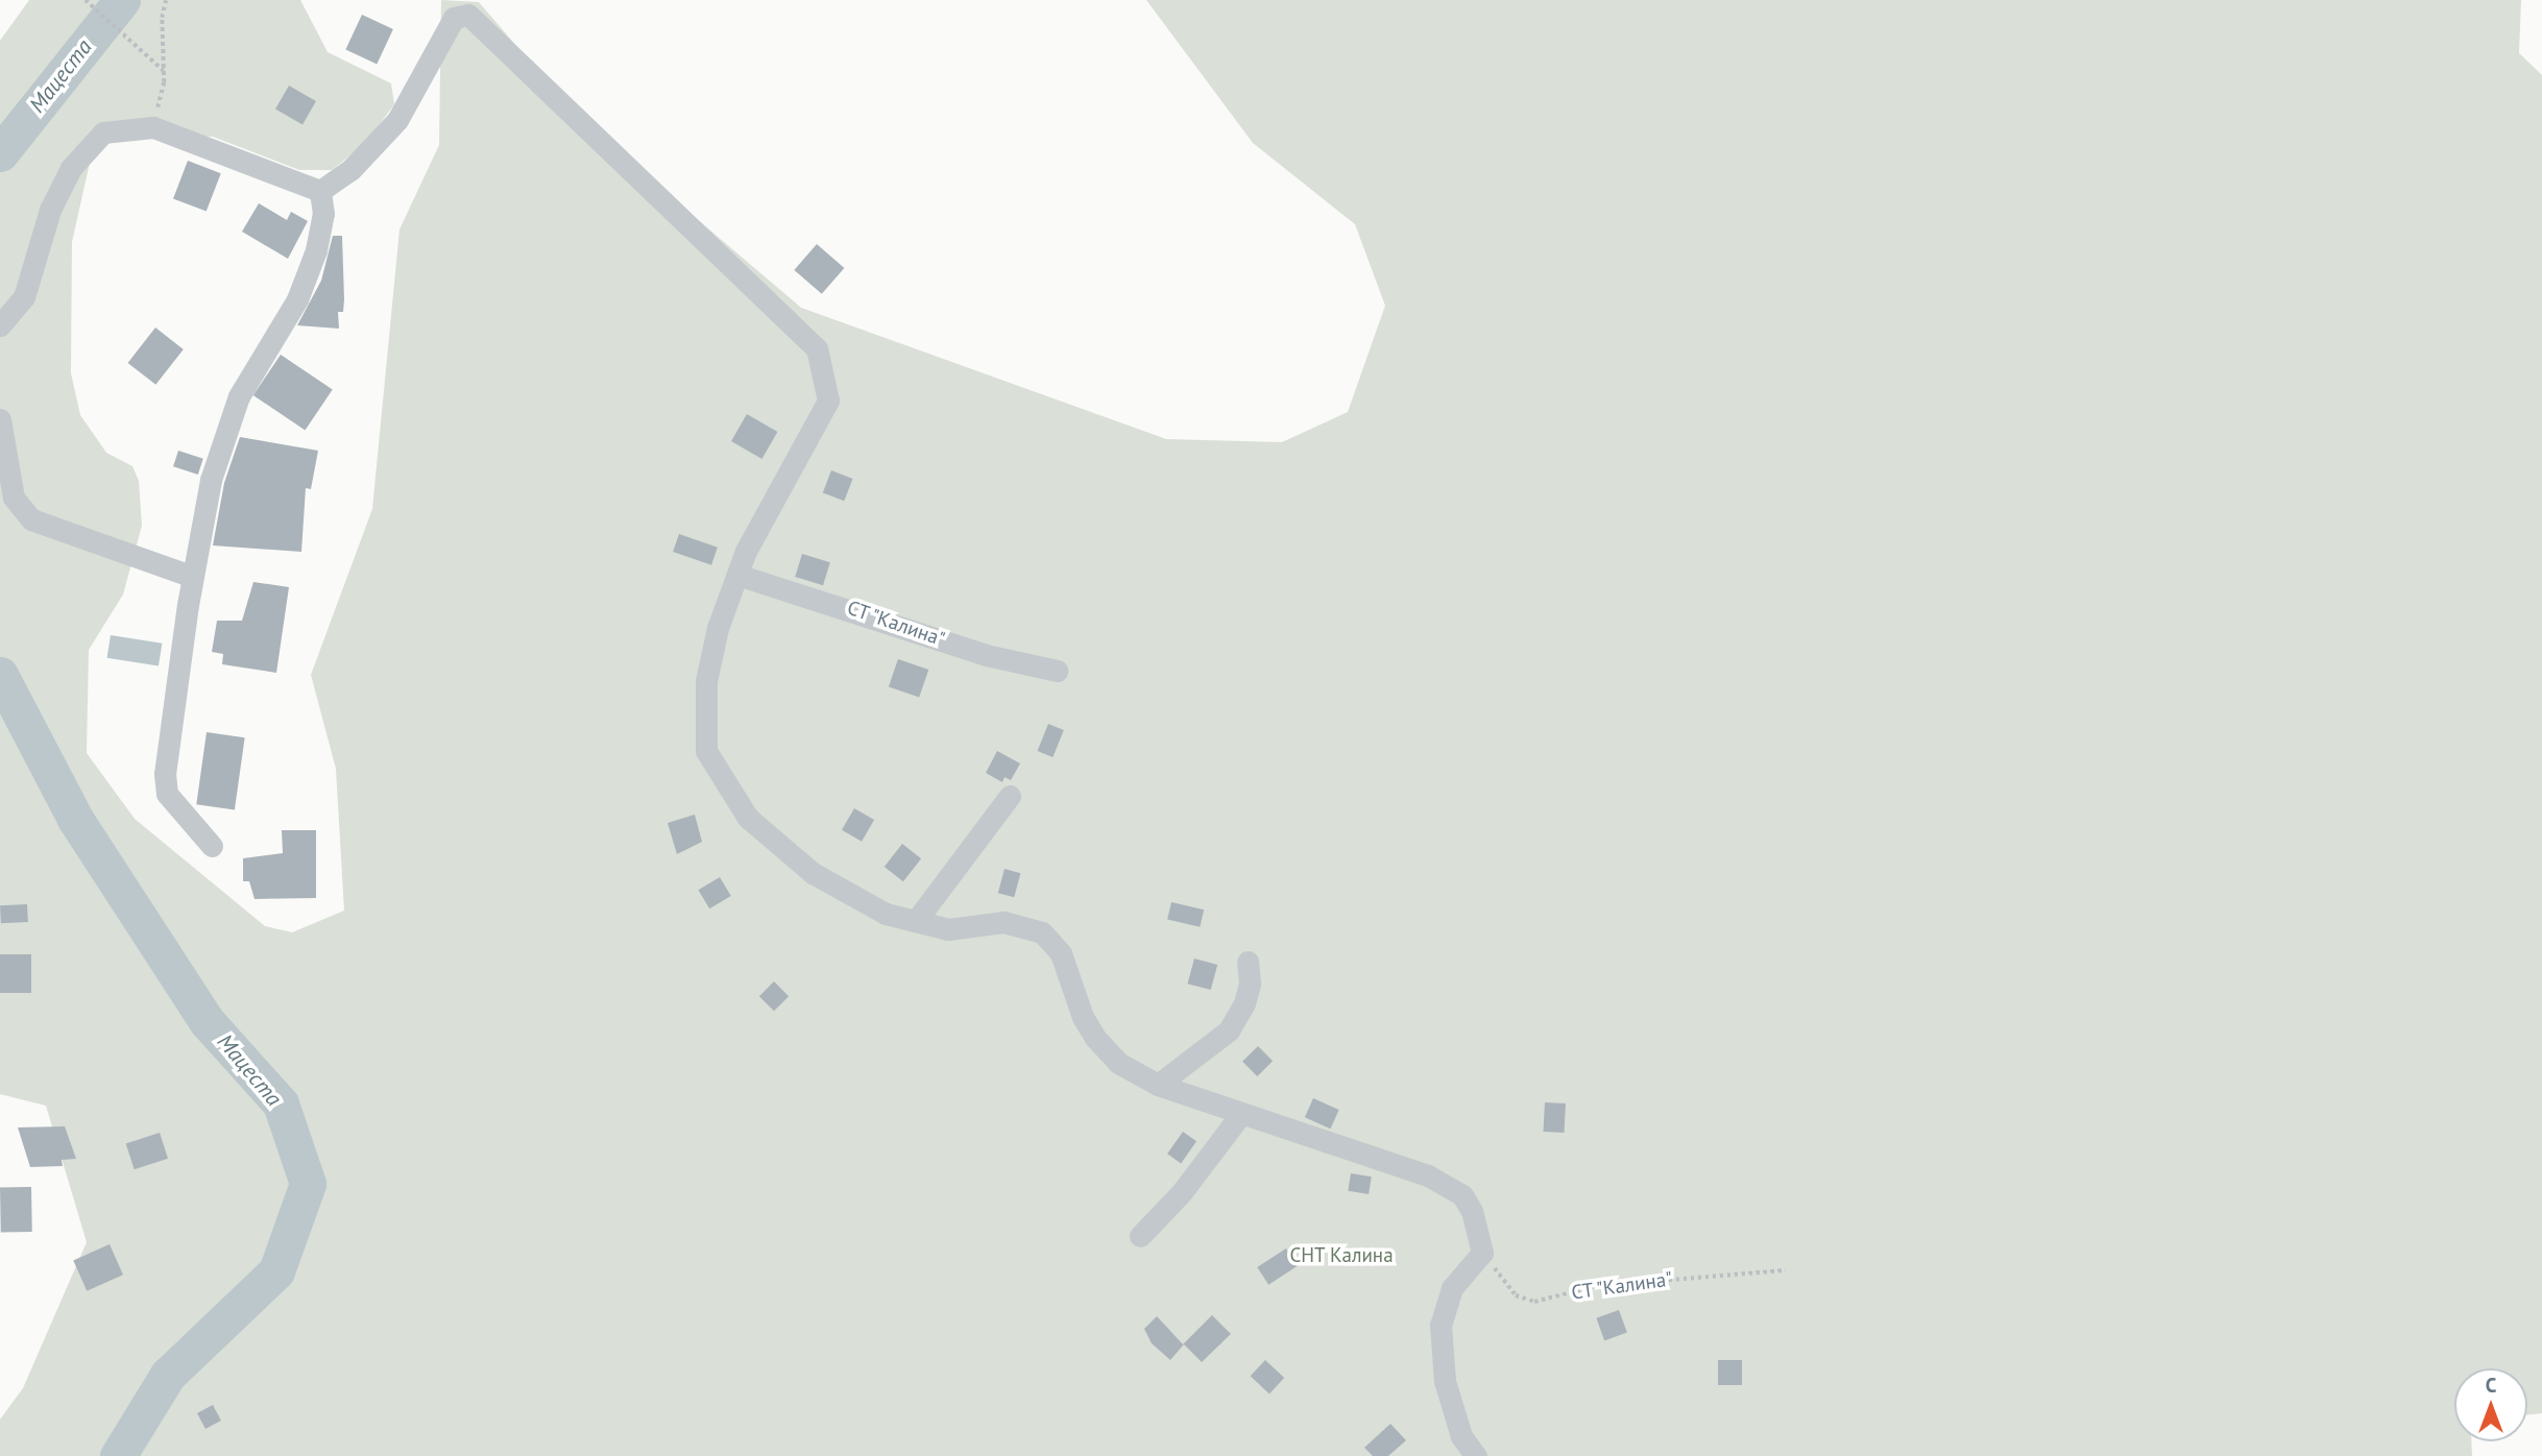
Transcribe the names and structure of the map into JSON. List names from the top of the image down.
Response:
{
  "streets": {
    "street": ["СТ \"Калина\""]
  },
  "water": ["Мацеста"],
  "parks": ["СНТ Калина"],
  "north": "top"
}
